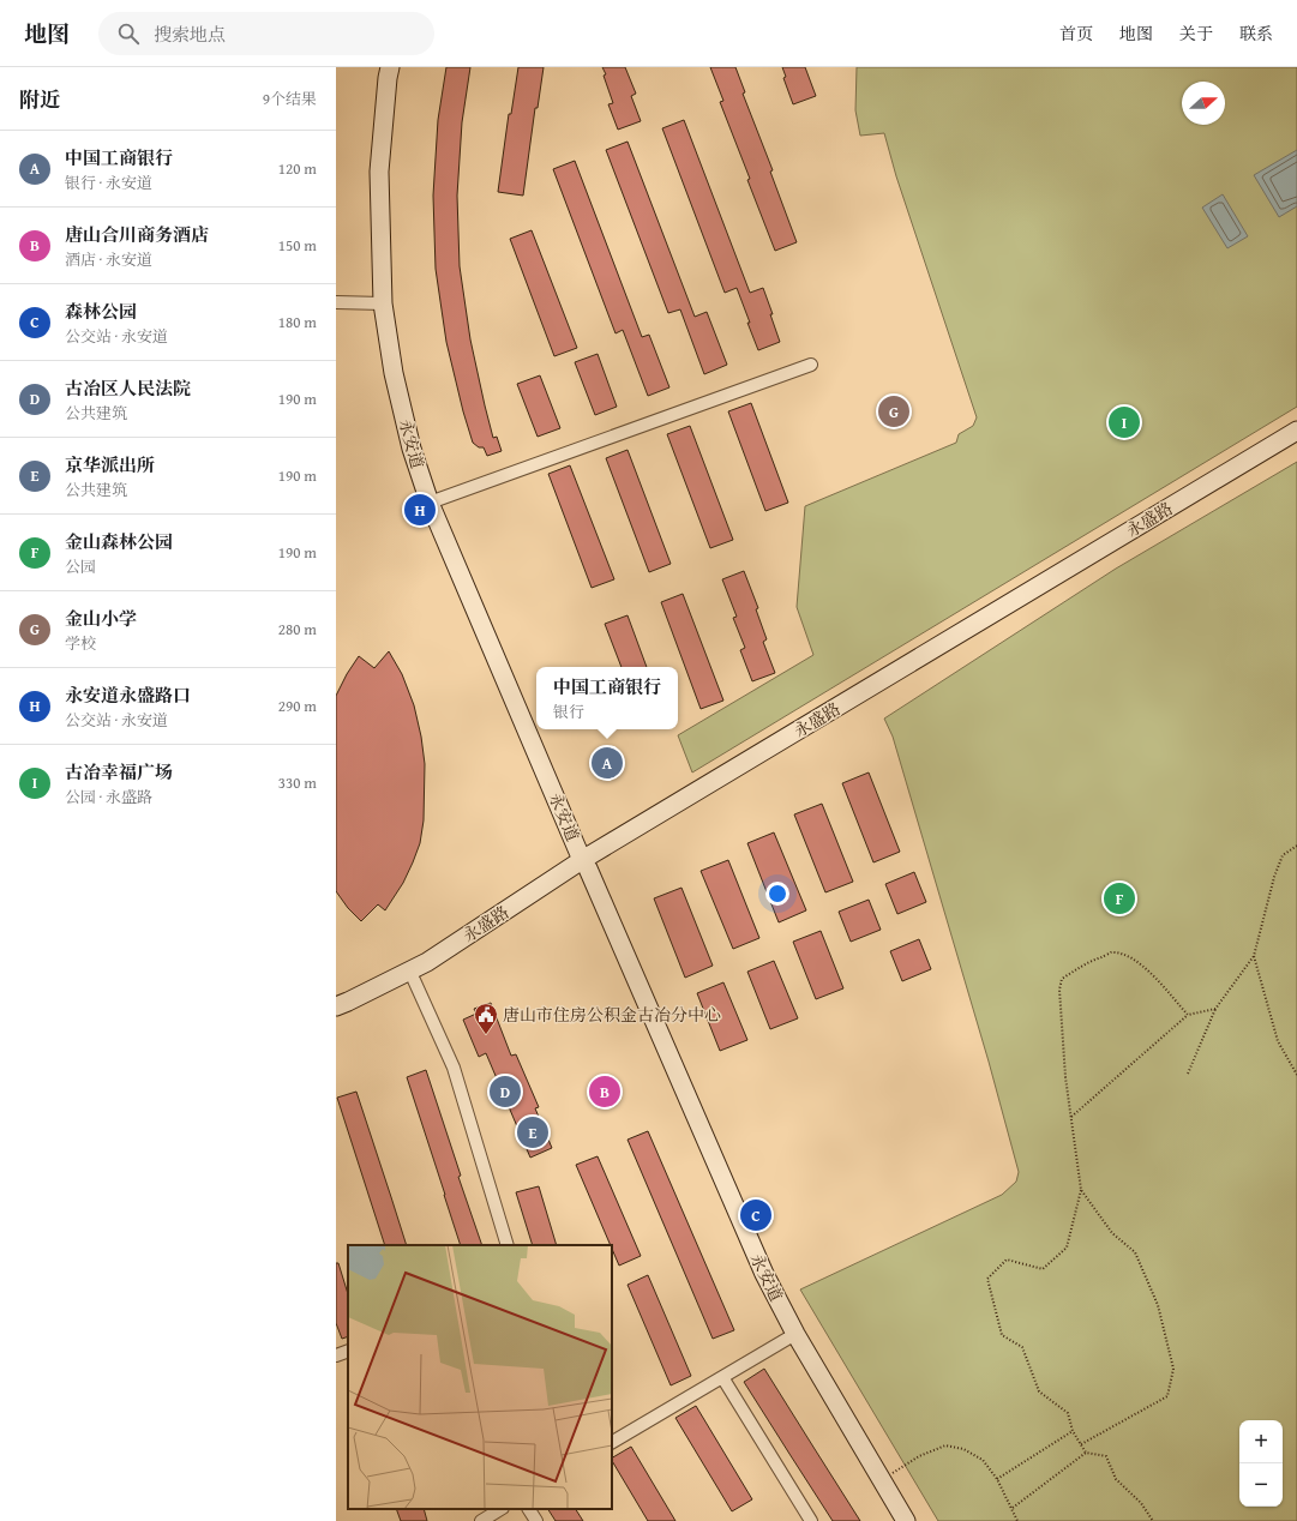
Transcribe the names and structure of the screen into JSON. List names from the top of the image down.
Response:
{
  "streets": {
    "main road": ["永安道", "永盛路"]
  },
  "crossings": [
    ["永安道", "永盛路"]
  ],
  "places": {
    "public building": ["唐山市住房公积金古冶分中心"]
  },
  "north": "right",
  "page": {
    "header": "地图",
    "search": "搜索地点",
    "nav": [
      "首页",
      "地图",
      "关于",
      "联系"
    ],
    "heading": ["附近", "9个结果"],
    "list": [
      {
        "mark": "A",
        "name": "中国工商银行",
        "note": "银行 · 永安道",
        "value": "120 m"
      },
      {
        "mark": "B",
        "name": "唐山合川商务酒店",
        "note": "酒店 · 永安道",
        "value": "150 m"
      },
      {
        "mark": "C",
        "name": "森林公园",
        "note": "公交站 · 永安道",
        "value": "180 m"
      },
      {
        "mark": "D",
        "name": "古冶区人民法院",
        "note": "公共建筑",
        "value": "190 m"
      },
      {
        "mark": "E",
        "name": "京华派出所",
        "note": "公共建筑",
        "value": "190 m"
      },
      {
        "mark": "F",
        "name": "金山森林公园",
        "note": "公园",
        "value": "190 m"
      },
      {
        "mark": "G",
        "name": "金山小学",
        "note": "学校",
        "value": "280 m"
      },
      {
        "mark": "H",
        "name": "永安道永盛路口",
        "note": "公交站 · 永安道",
        "value": "290 m"
      },
      {
        "mark": "I",
        "name": "古冶幸福广场",
        "note": "公园 · 永盛路",
        "value": "330 m"
      }
    ],
    "pins": [
      "G",
      "I",
      "H",
      "A",
      "F",
      "B",
      "D",
      "E",
      "C"
    ],
    "popup": ["中国工商银行", "银行"],
    "map_buttons": ["+", "−"]
  }
}
